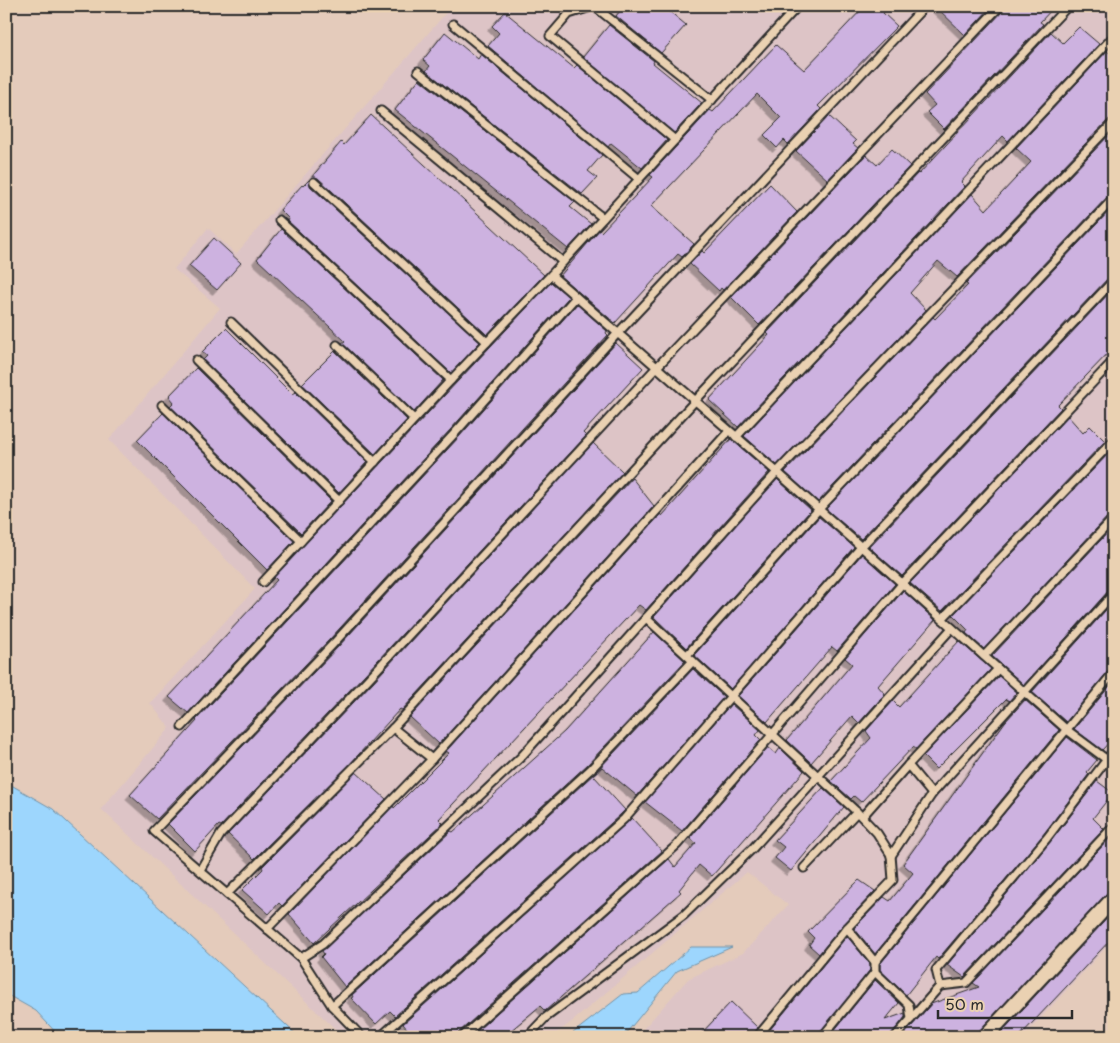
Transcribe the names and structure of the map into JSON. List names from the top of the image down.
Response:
{
  "scale_bar": "50 m"
}
